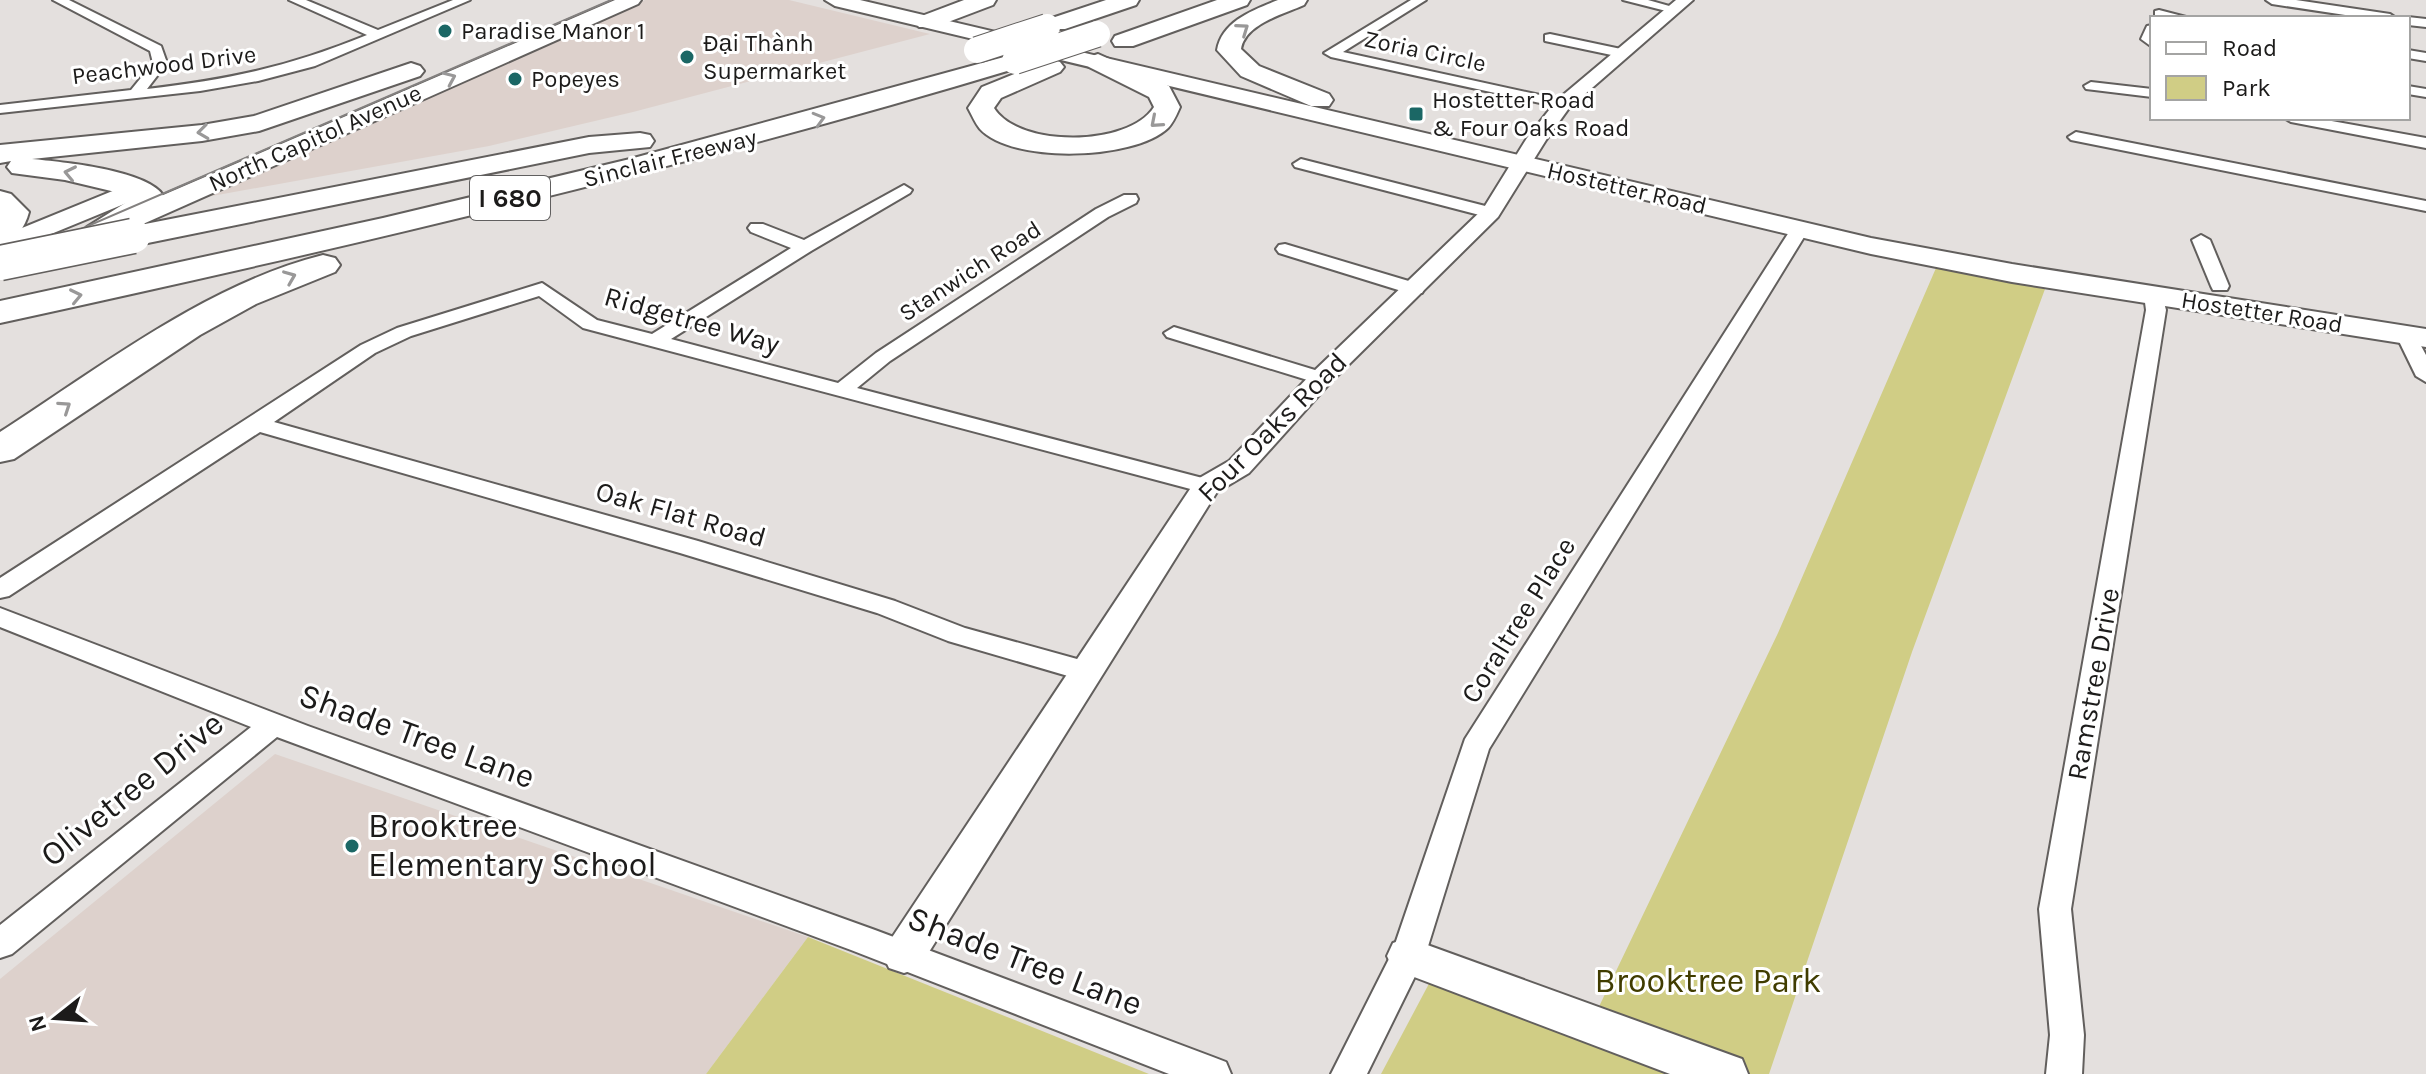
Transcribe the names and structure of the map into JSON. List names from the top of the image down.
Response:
{
  "streets": {
    "highway": ["Sinclair Freeway", "I 680"],
    "main road": ["North Capitol Avenue", "Hostetter Road"],
    "street": [
      "Zoria Circle",
      "Peachwood Drive",
      "Stanwich Road",
      "Ridgetree Way",
      "Four Oaks Road",
      "Oak Flat Road",
      "Coraltree Place",
      "Ramstree Drive",
      "Shade Tree Lane",
      "Olivetree Drive"
    ]
  },
  "crossings": [
    ["Zoria Circle", "Four Oaks Road"],
    ["North Capitol Avenue", "Sinclair Freeway"],
    ["Hostetter Road", "Four Oaks Road"],
    ["Hostetter Road", "Coraltree Place"],
    ["Hostetter Road", "Ramstree Drive"],
    ["Stanwich Road", "Ridgetree Way"],
    ["Ridgetree Way", "Four Oaks Road"],
    ["Ridgetree Way", "Oak Flat Road"],
    ["Four Oaks Road", "Oak Flat Road"],
    ["Four Oaks Road", "Shade Tree Lane"],
    ["Shade Tree Lane", "Olivetree Drive"]
  ],
  "parks": ["Brooktree Park"],
  "places": {
    "other": [
      "Paradise Manor 1",
      "Đại Thành Supermarket",
      "Popeyes",
      "Brooktree Elementary School"
    ],
    "transit": ["Hostetter Road & Four Oaks Road"]
  },
  "legend": ["Road", "Park"],
  "north": "left"
}
